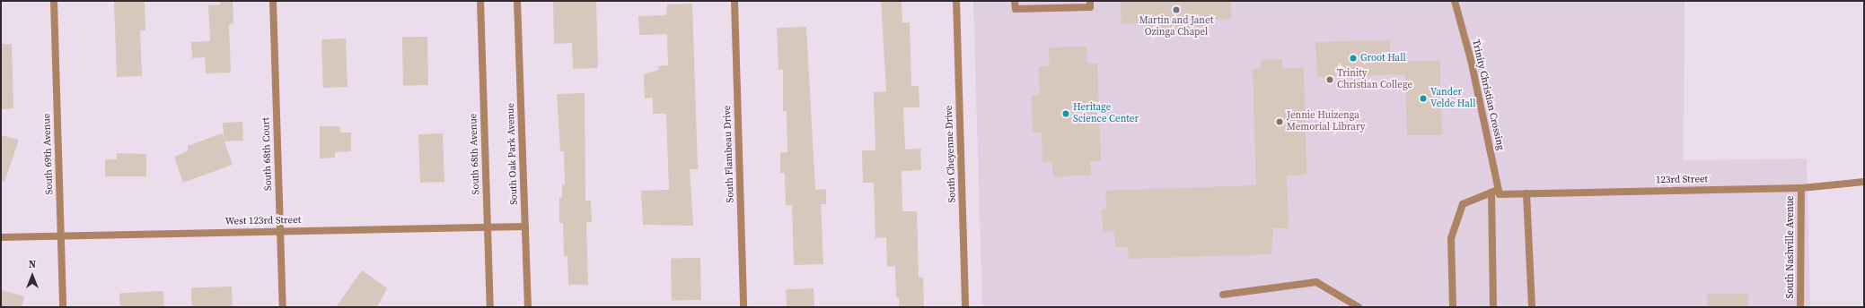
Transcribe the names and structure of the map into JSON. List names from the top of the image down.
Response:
{
  "streets": {
    "street": [
      "Trinity Christian Crossing",
      "South 69th Avenue",
      "South 68th Court",
      "South 68th Avenue",
      "South Oak Park Avenue",
      "South Flambeau Drive",
      "South Cheyenne Drive",
      "123rd Street",
      "West 123rd Street",
      "South Nashville Avenue"
    ]
  },
  "crossings": [
    ["Trinity Christian Crossing", "123rd Street"],
    ["South 69th Avenue", "West 123rd Street"],
    ["South 68th Court", "West 123rd Street"],
    ["South 68th Avenue", "West 123rd Street"],
    ["South Oak Park Avenue", "West 123rd Street"],
    ["123rd Street", "South Nashville Avenue"]
  ],
  "places": [
    "Martin and Janet Ozinga Chapel",
    "Groot Hall",
    "Trinity Christian College",
    "Vander Velde Hall",
    "Heritage Science Center",
    "Jennie Huizenga Memorial Library"
  ],
  "north": "top"
}
